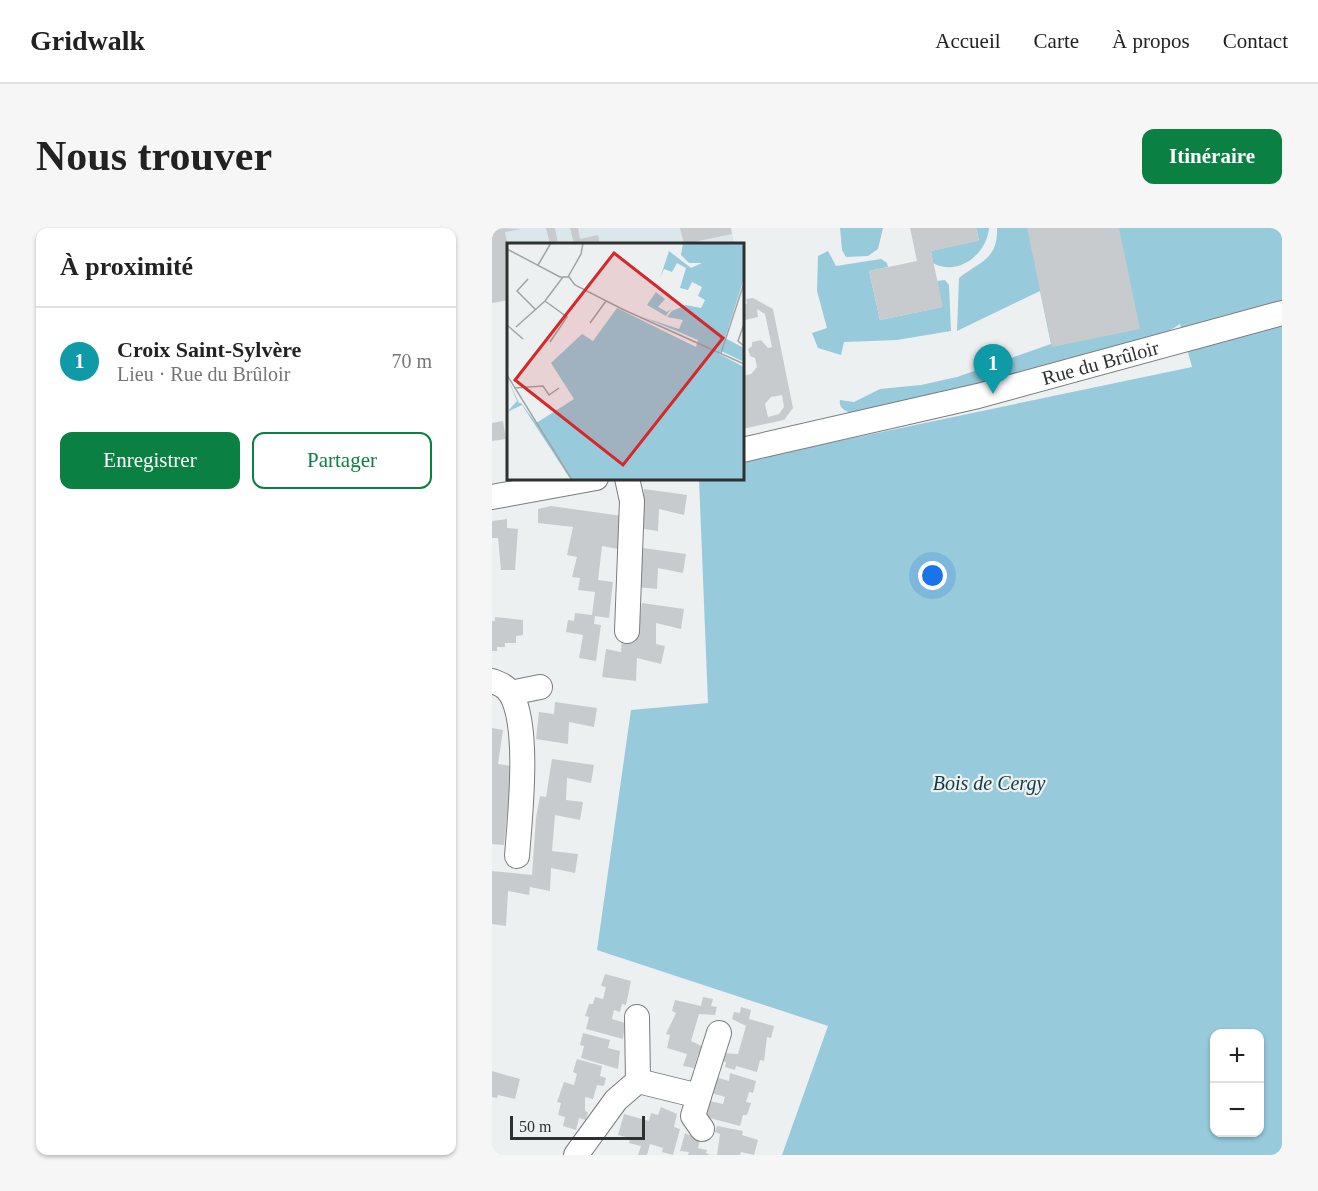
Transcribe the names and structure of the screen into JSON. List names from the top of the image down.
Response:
{
  "streets": {
    "street": ["Rue du Brûloir"]
  },
  "parks": ["Bois de Cergy"],
  "scale_bar": "50 m",
  "page": {
    "header": "Gridwalk",
    "nav": [
      "Accueil",
      "Carte",
      "À propos",
      "Contact"
    ],
    "buttons": [
      "Itinéraire",
      ["Enregistrer", "Partager"]
    ],
    "title": "Nous trouver",
    "heading": "À proximité",
    "list": [
      {
        "mark": "1",
        "name": "Croix Saint-Sylvère",
        "note": "Lieu · Rue du Brûloir",
        "value": "70 m"
      }
    ],
    "pins": "1",
    "map_buttons": ["+", "−"],
    "scale": "50 m"
  }
}
